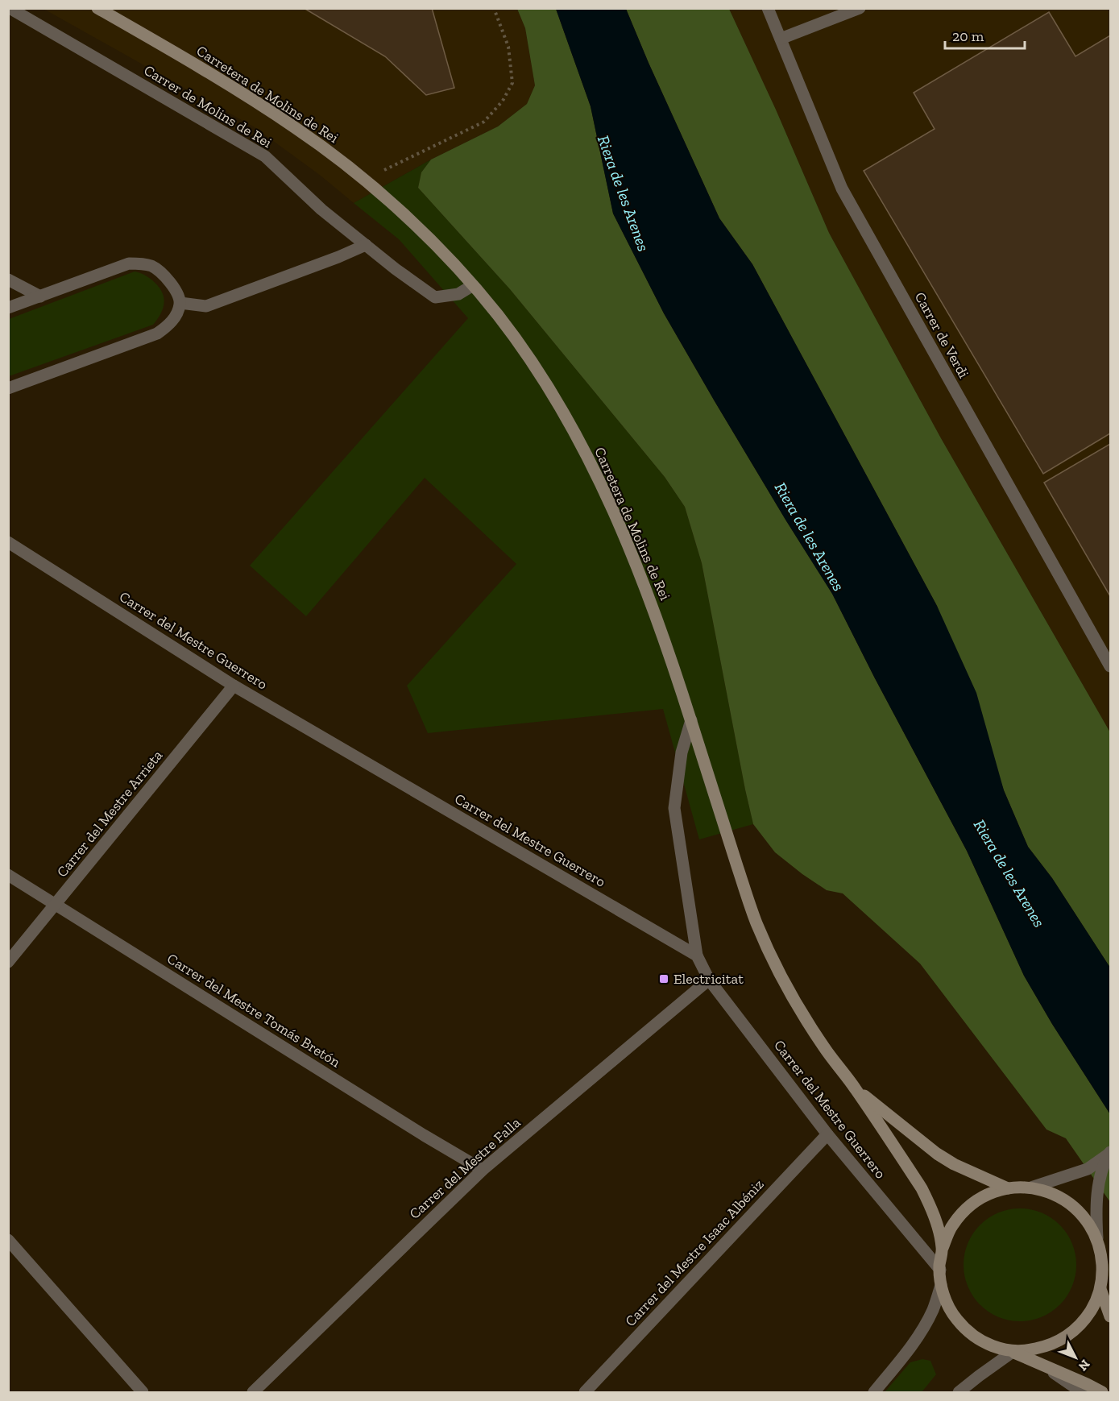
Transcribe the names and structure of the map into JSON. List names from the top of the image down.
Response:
{
  "streets": {
    "main road": ["Carretera de Molins de Rei"],
    "street": [
      "Carrer de Molins de Rei",
      "Carrer de Verdi",
      "Carrer del Mestre Guerrero",
      "Carrer del Mestre Arrieta",
      "Carrer del Mestre Tomás Bretón",
      "Carrer del Mestre Falla",
      "Carrer del Mestre Isaac Albéniz"
    ]
  },
  "crossings": [
    ["Carretera de Molins de Rei", "Carrer de Molins de Rei"],
    ["Carretera de Molins de Rei", "Carrer del Mestre Guerrero"],
    ["Carrer del Mestre Guerrero", "Carrer del Mestre Arrieta"],
    ["Carrer del Mestre Guerrero", "Carrer del Mestre Falla"],
    ["Carrer del Mestre Guerrero", "Carrer del Mestre Isaac Albéniz"],
    ["Carrer del Mestre Arrieta", "Carrer del Mestre Tomás Bretón"],
    ["Carrer del Mestre Tomás Bretón", "Carrer del Mestre Falla"]
  ],
  "water": ["Riera de les Arenes"],
  "places": {
    "transit": ["Electricitat"]
  },
  "scale_bar": "20 m",
  "north": "bottom right"
}
